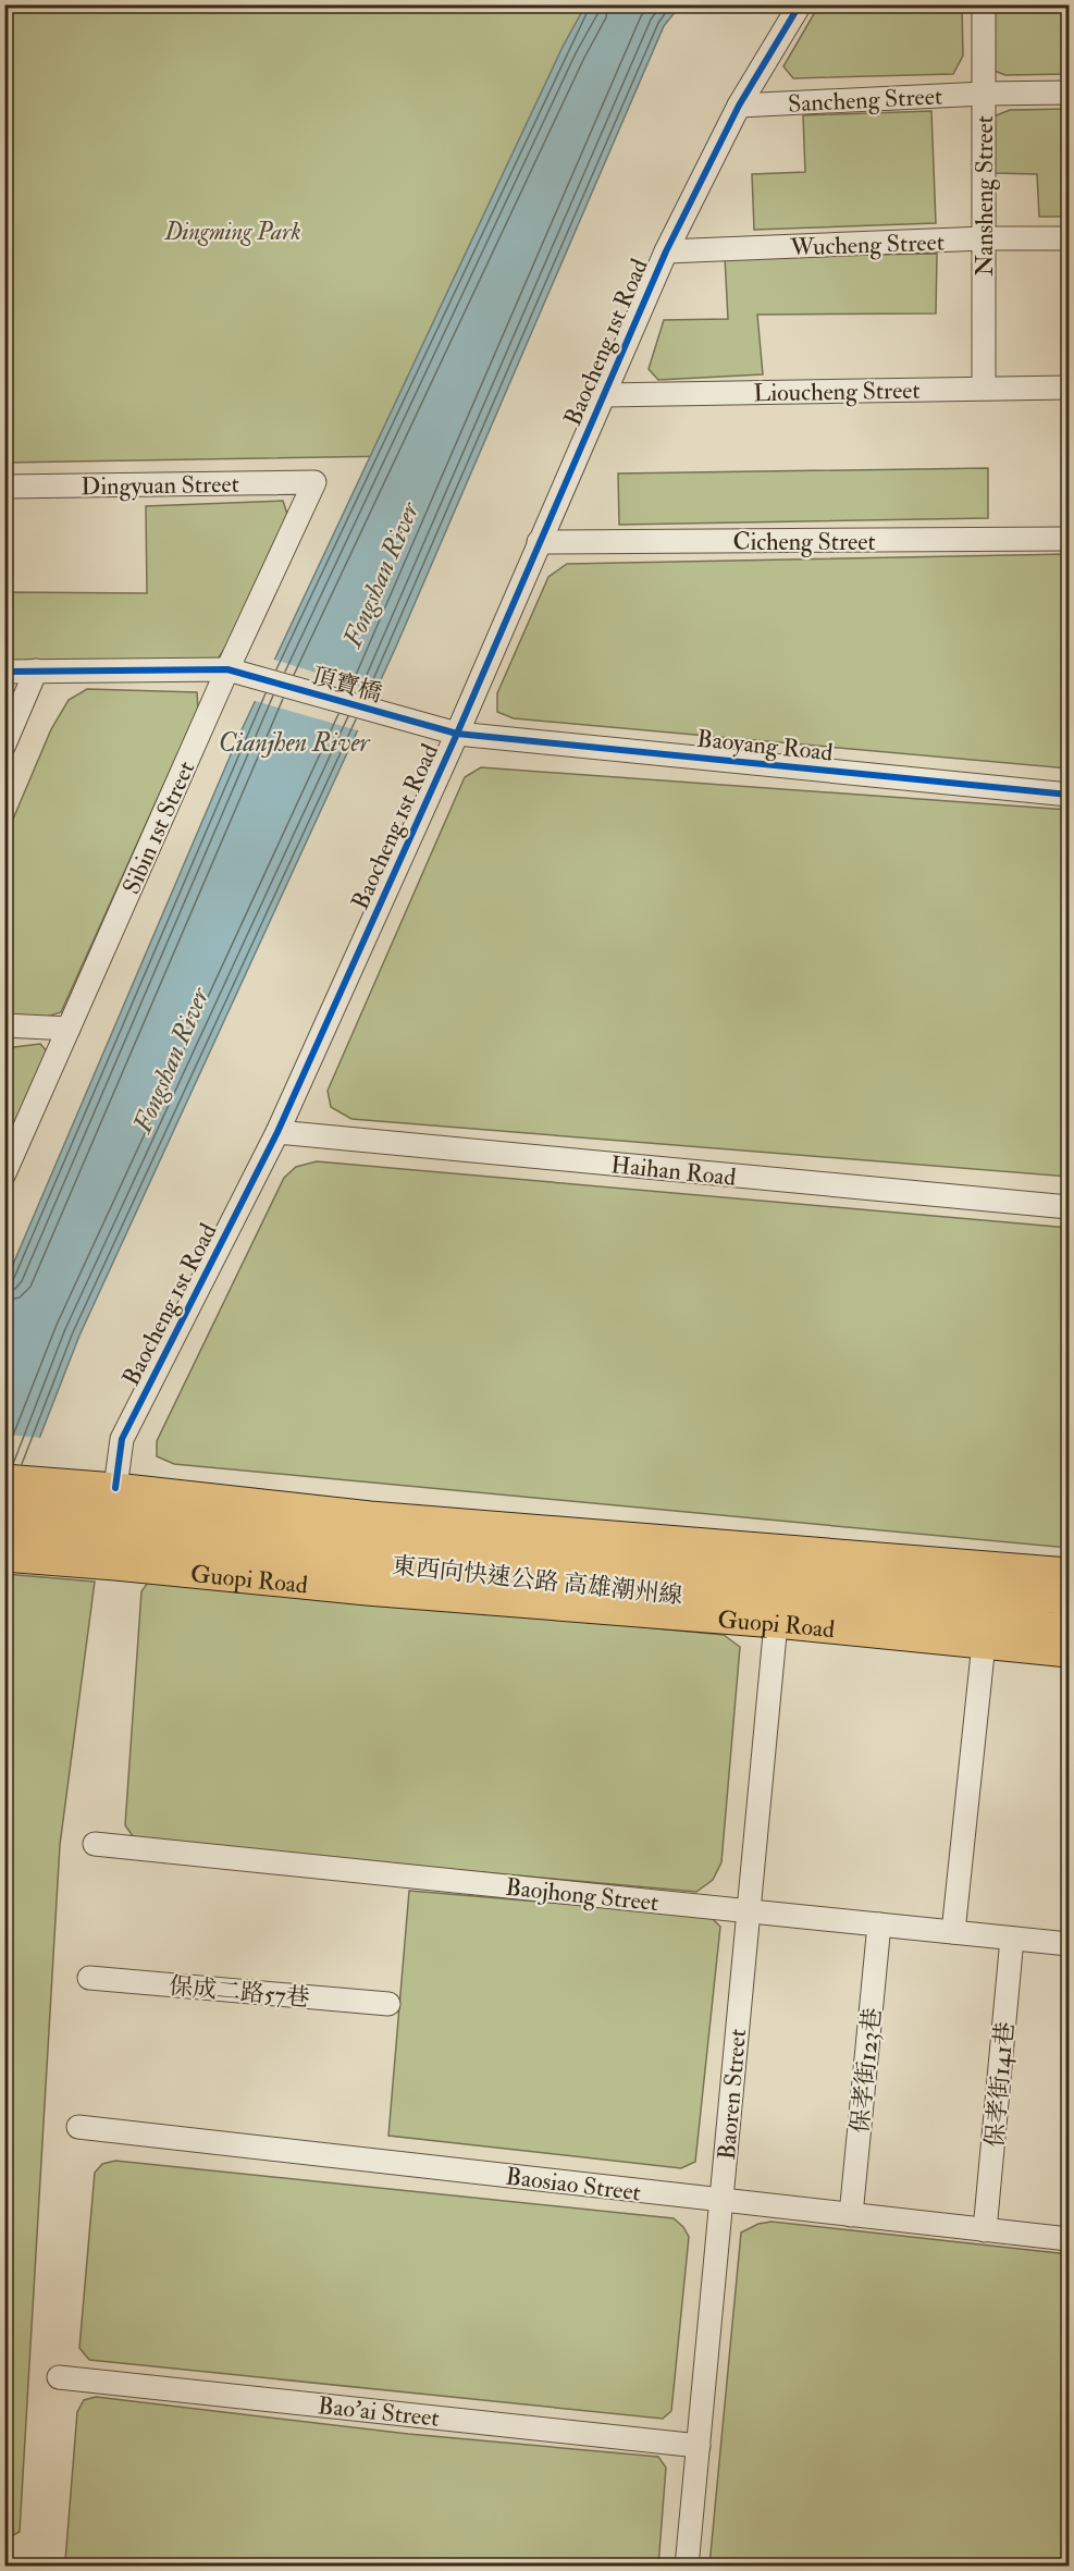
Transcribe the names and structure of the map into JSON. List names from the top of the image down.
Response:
{
  "streets": {
    "highway": ["東西向快速公路 高雄潮州線"],
    "main road": ["Guopi Road"],
    "street": [
      "Sancheng Street",
      "Nansheng Street",
      "Wucheng Street",
      "Baocheng 1st Road",
      "Lioucheng Street",
      "Dingyuan Street",
      "Cicheng Street",
      "頂寶橋",
      "Baoyang Road",
      "Sibin 1st Street",
      "Haihan Road",
      "Baojhong Street",
      "保成二路57巷",
      "保孝街123巷",
      "保孝街141巷",
      "Baoren Street",
      "Baosiao Street",
      "Bao'ai Street"
    ]
  },
  "crossings": [
    ["Sancheng Street", "Nansheng Street"],
    ["Sancheng Street", "Baocheng 1st Road"],
    ["Nansheng Street", "Wucheng Street"],
    ["Nansheng Street", "Lioucheng Street"],
    ["Wucheng Street", "Baocheng 1st Road"],
    ["Baocheng 1st Road", "Lioucheng Street"],
    ["Baocheng 1st Road", "Cicheng Street"],
    ["Baocheng 1st Road", "頂寶橋"],
    ["Baocheng 1st Road", "Baoyang Road"],
    ["Baocheng 1st Road", "Haihan Road"],
    ["Dingyuan Street", "Sibin 1st Street"],
    ["頂寶橋", "Baoyang Road"],
    ["頂寶橋", "Sibin 1st Street"],
    ["Guopi Road", "Baoren Street"],
    ["Baojhong Street", "保孝街123巷"],
    ["Baojhong Street", "保孝街141巷"],
    ["Baojhong Street", "Baoren Street"],
    ["保孝街123巷", "Baosiao Street"],
    ["保孝街141巷", "Baosiao Street"],
    ["Baoren Street", "Baosiao Street"],
    ["Baoren Street", "Bao'ai Street"]
  ],
  "water": ["Fongshan River", "Cianjhen River"],
  "parks": ["Dingming Park"]
}
